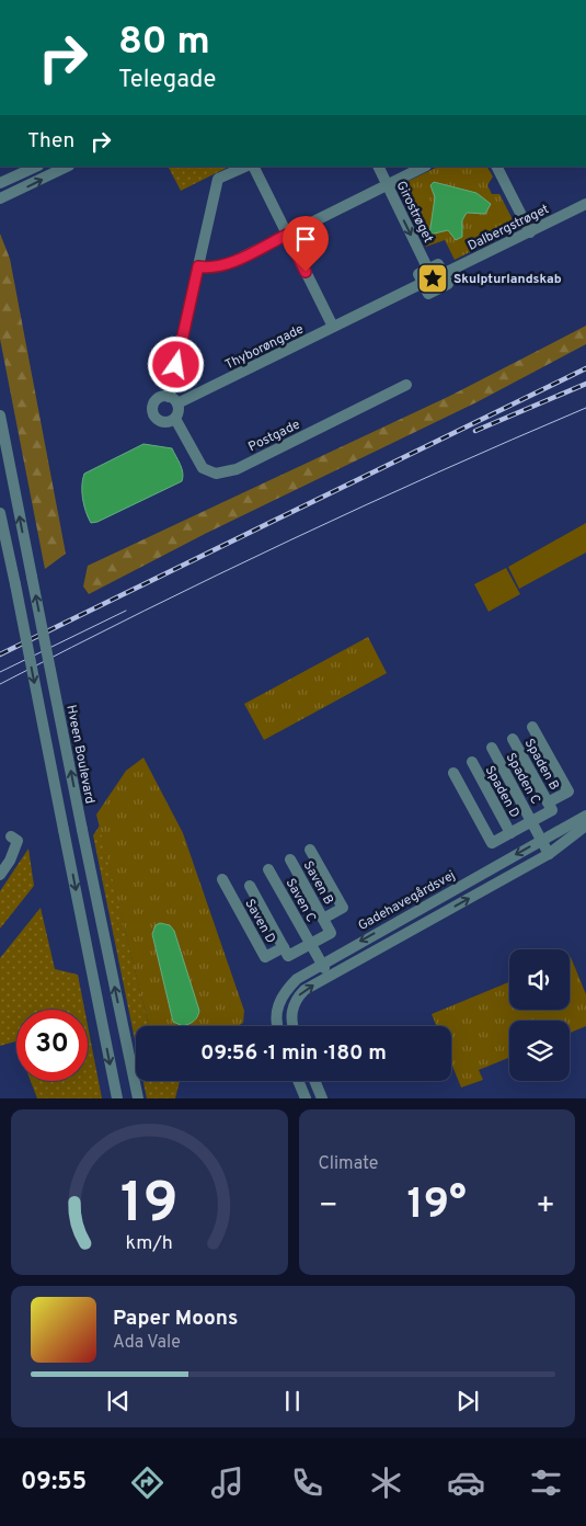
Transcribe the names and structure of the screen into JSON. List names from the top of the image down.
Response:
{
  "streets": {
    "street": [
      "Girostrøget",
      "Dalbergstrøget",
      "Thyborøngade",
      "Postgade",
      "Hveen Boulevard",
      "Spaden B",
      "Spaden C",
      "Spaden D",
      "Saven B",
      "Saven C",
      "Gadehavegårdsvej",
      "Saven D"
    ]
  },
  "crossings": [
    ["Thyborøngade", "Postgade"],
    ["Spaden B", "Spaden C"],
    ["Spaden B", "Spaden D"],
    ["Spaden C", "Spaden D"],
    ["Spaden C", "Gadehavegårdsvej"],
    ["Saven B", "Saven C"],
    ["Saven B", "Saven D"],
    ["Saven C", "Gadehavegårdsvej"],
    ["Saven C", "Saven D"]
  ],
  "one_way": ["Girostrøget"],
  "places": {
    "place": ["Skulpturlandskab"]
  },
  "page": {
    "turn": ["80 m", "Telegade"],
    "then": "Then",
    "limit": "30",
    "trip": "09:56 · 1 min · 180 m",
    "tile": "Climate",
    "heat": ["−", "19°", "+"],
    "song": ["Paper Moons", "Ada Vale"],
    "tabs": "09:55",
    "gauge": ["19", "km/h"]
  }
}
